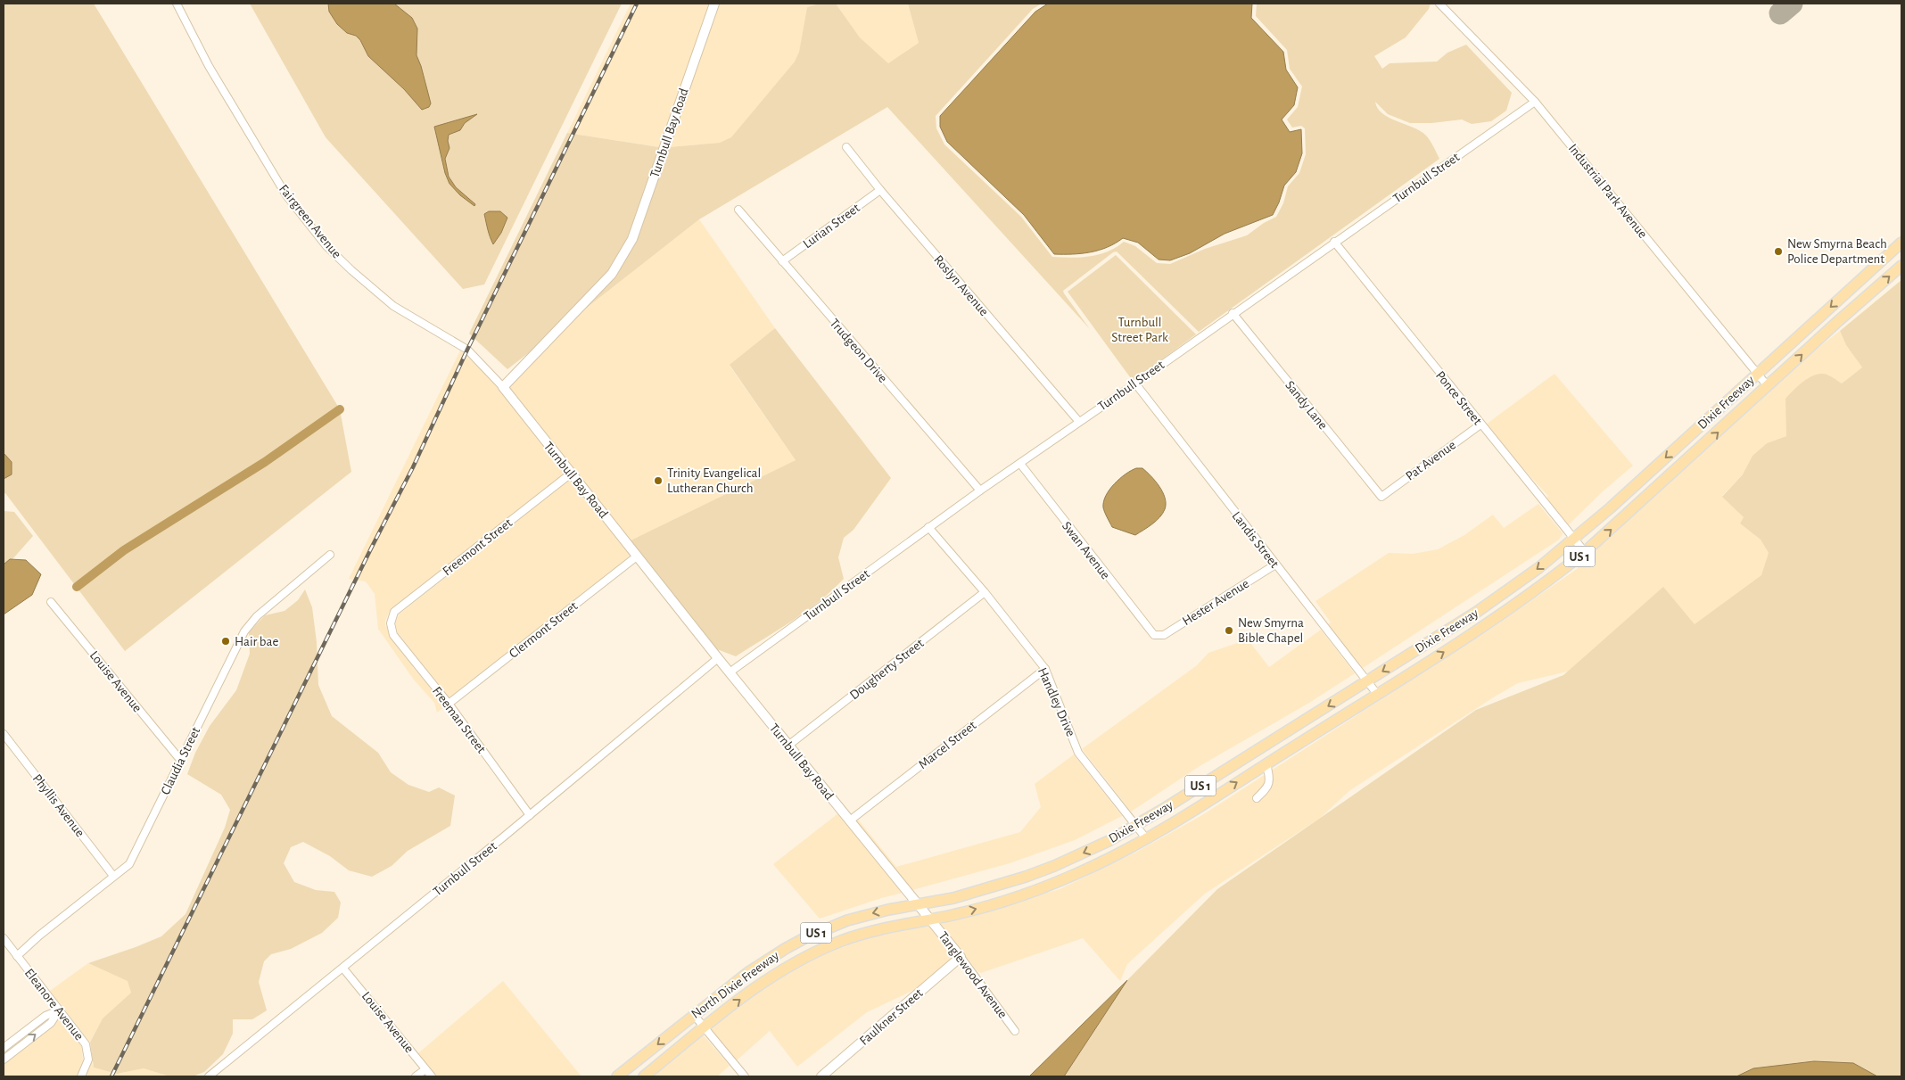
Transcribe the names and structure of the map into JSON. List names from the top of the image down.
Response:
{
  "streets": {
    "main road": ["Dixie Freeway", "US 1", "North Dixie Freeway"],
    "street": [
      "Turnbull Bay Road",
      "Turnbull Street",
      "Industrial Park Avenue",
      "Fairgreen Avenue",
      "Lurian Street",
      "Roslyn Avenue",
      "Trudgeon Drive",
      "Ponce Street",
      "Sandy Lane",
      "Pat Avenue",
      "Landis Street",
      "Freemont Street",
      "Swan Avenue",
      "Hester Avenue",
      "Clermont Street",
      "Dougherty Street",
      "Louise Avenue",
      "Handley Drive",
      "Freeman Street",
      "Marcel Street",
      "Claudia Street",
      "Phyllis Avenue",
      "Tanglewood Avenue",
      "Eleanore Avenue",
      "Faulkner Street"
    ]
  },
  "crossings": [
    ["Turnbull Bay Road", "Turnbull Street"],
    ["Turnbull Bay Road", "Fairgreen Avenue"],
    ["Turnbull Bay Road", "Dixie Freeway"],
    ["Turnbull Bay Road", "Freemont Street"],
    ["Turnbull Bay Road", "Clermont Street"],
    ["Turnbull Bay Road", "Dougherty Street"],
    ["Turnbull Bay Road", "Marcel Street"],
    ["Turnbull Bay Road", "Tanglewood Avenue"],
    ["Turnbull Bay Road", "North Dixie Freeway"],
    ["Turnbull Street", "Industrial Park Avenue"],
    ["Turnbull Street", "Roslyn Avenue"],
    ["Turnbull Street", "Trudgeon Drive"],
    ["Turnbull Street", "Ponce Street"],
    ["Turnbull Street", "Sandy Lane"],
    ["Turnbull Street", "Landis Street"],
    ["Turnbull Street", "Swan Avenue"],
    ["Turnbull Street", "Louise Avenue"],
    ["Turnbull Street", "Handley Drive"],
    ["Turnbull Street", "Freeman Street"],
    ["Industrial Park Avenue", "Dixie Freeway"],
    ["Lurian Street", "Roslyn Avenue"],
    ["Lurian Street", "Trudgeon Drive"],
    ["Ponce Street", "Dixie Freeway"],
    ["Ponce Street", "Pat Avenue"],
    ["Dixie Freeway", "Landis Street"],
    ["Dixie Freeway", "Handley Drive"],
    ["Dixie Freeway", "Tanglewood Avenue"],
    ["Dixie Freeway", "North Dixie Freeway"],
    ["Sandy Lane", "Pat Avenue"],
    ["Landis Street", "Hester Avenue"],
    ["Freemont Street", "Freeman Street"],
    ["Swan Avenue", "Hester Avenue"],
    ["Clermont Street", "Freeman Street"],
    ["Dougherty Street", "Handley Drive"],
    ["Louise Avenue", "Claudia Street"],
    ["Handley Drive", "Marcel Street"],
    ["Claudia Street", "Phyllis Avenue"],
    ["Claudia Street", "Eleanore Avenue"],
    ["Tanglewood Avenue", "North Dixie Freeway"],
    ["Tanglewood Avenue", "Faulkner Street"]
  ],
  "parks": ["Turnbull Street Park"],
  "places": [
    "New Smyrna Beach Police Department",
    "Trinity Evangelical Lutheran Church",
    "New Smyrna Bible Chapel",
    "Hair bae"
  ]
}
